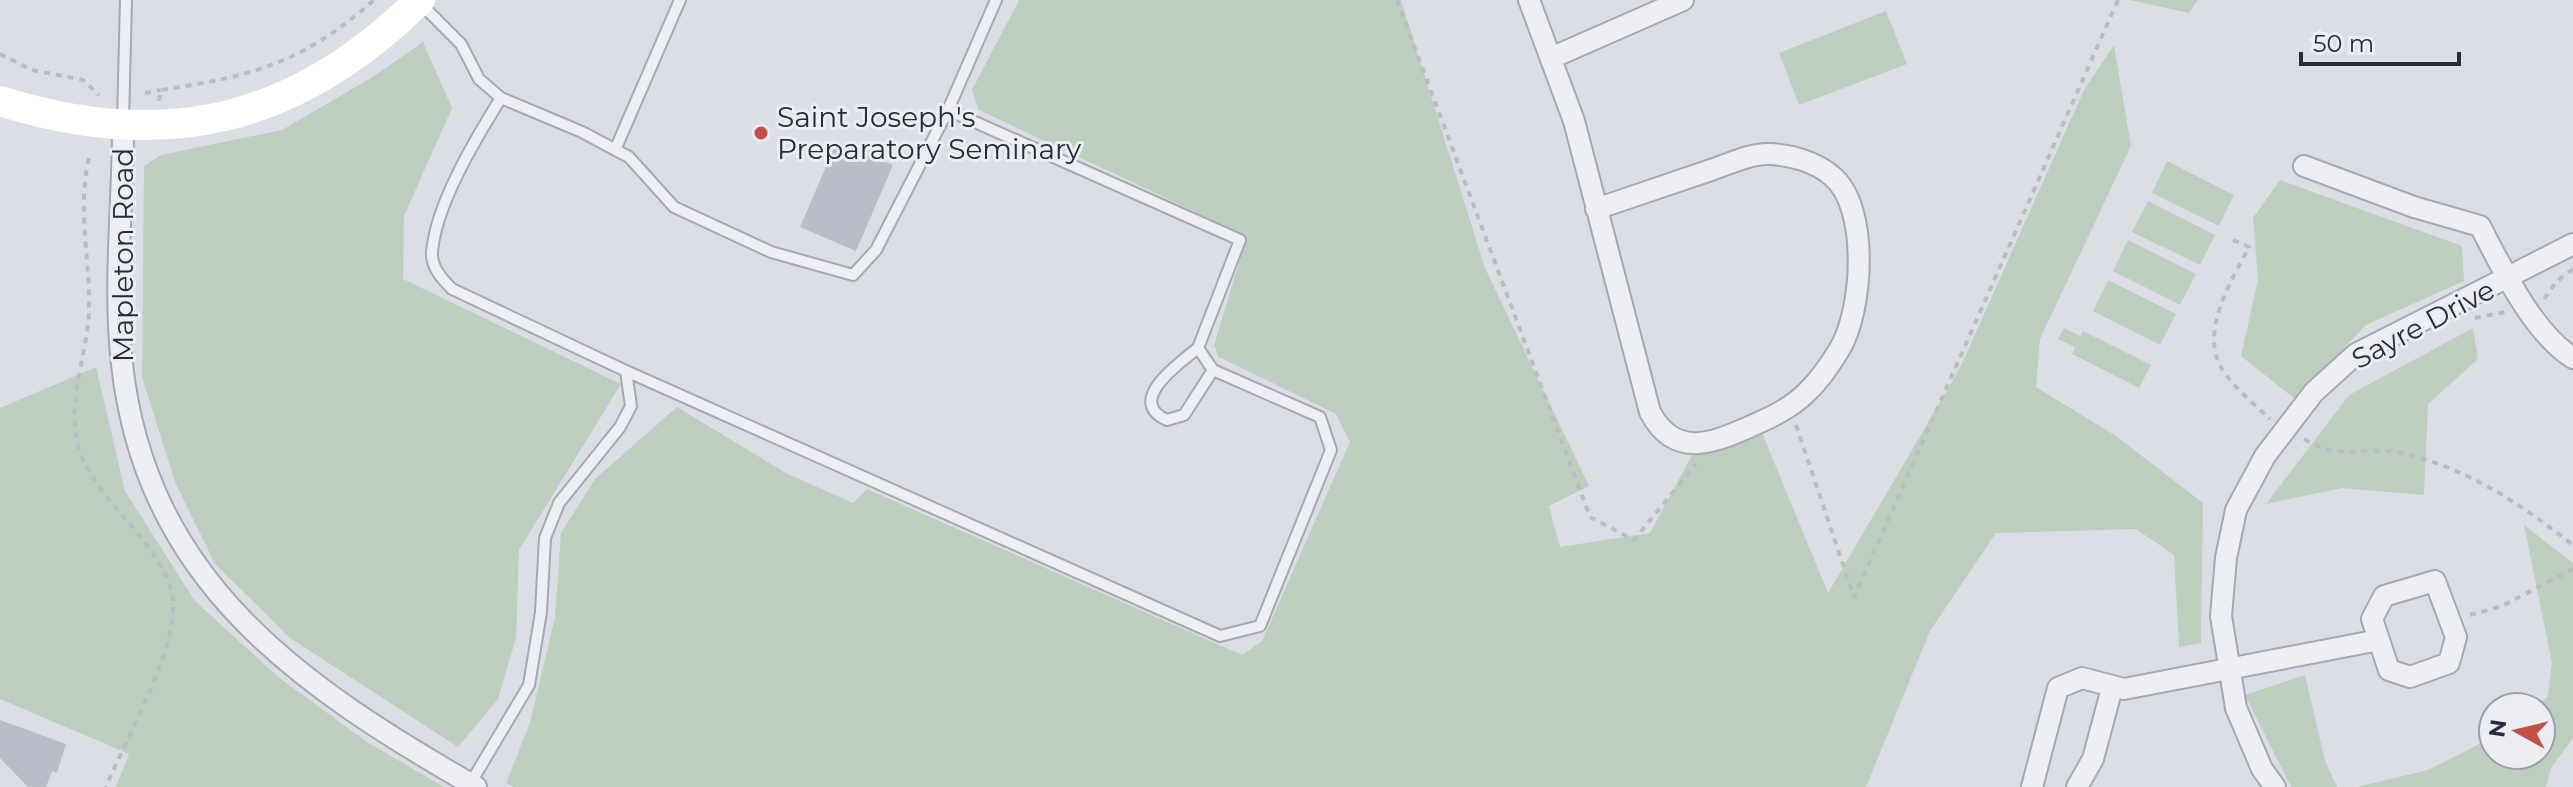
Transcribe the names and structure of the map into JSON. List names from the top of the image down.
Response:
{
  "streets": {
    "street": ["Mapleton Road", "Sayre Drive"]
  },
  "places": ["Saint Joseph's Preparatory Seminary"],
  "scale_bar": "50 m",
  "north": "left"
}
